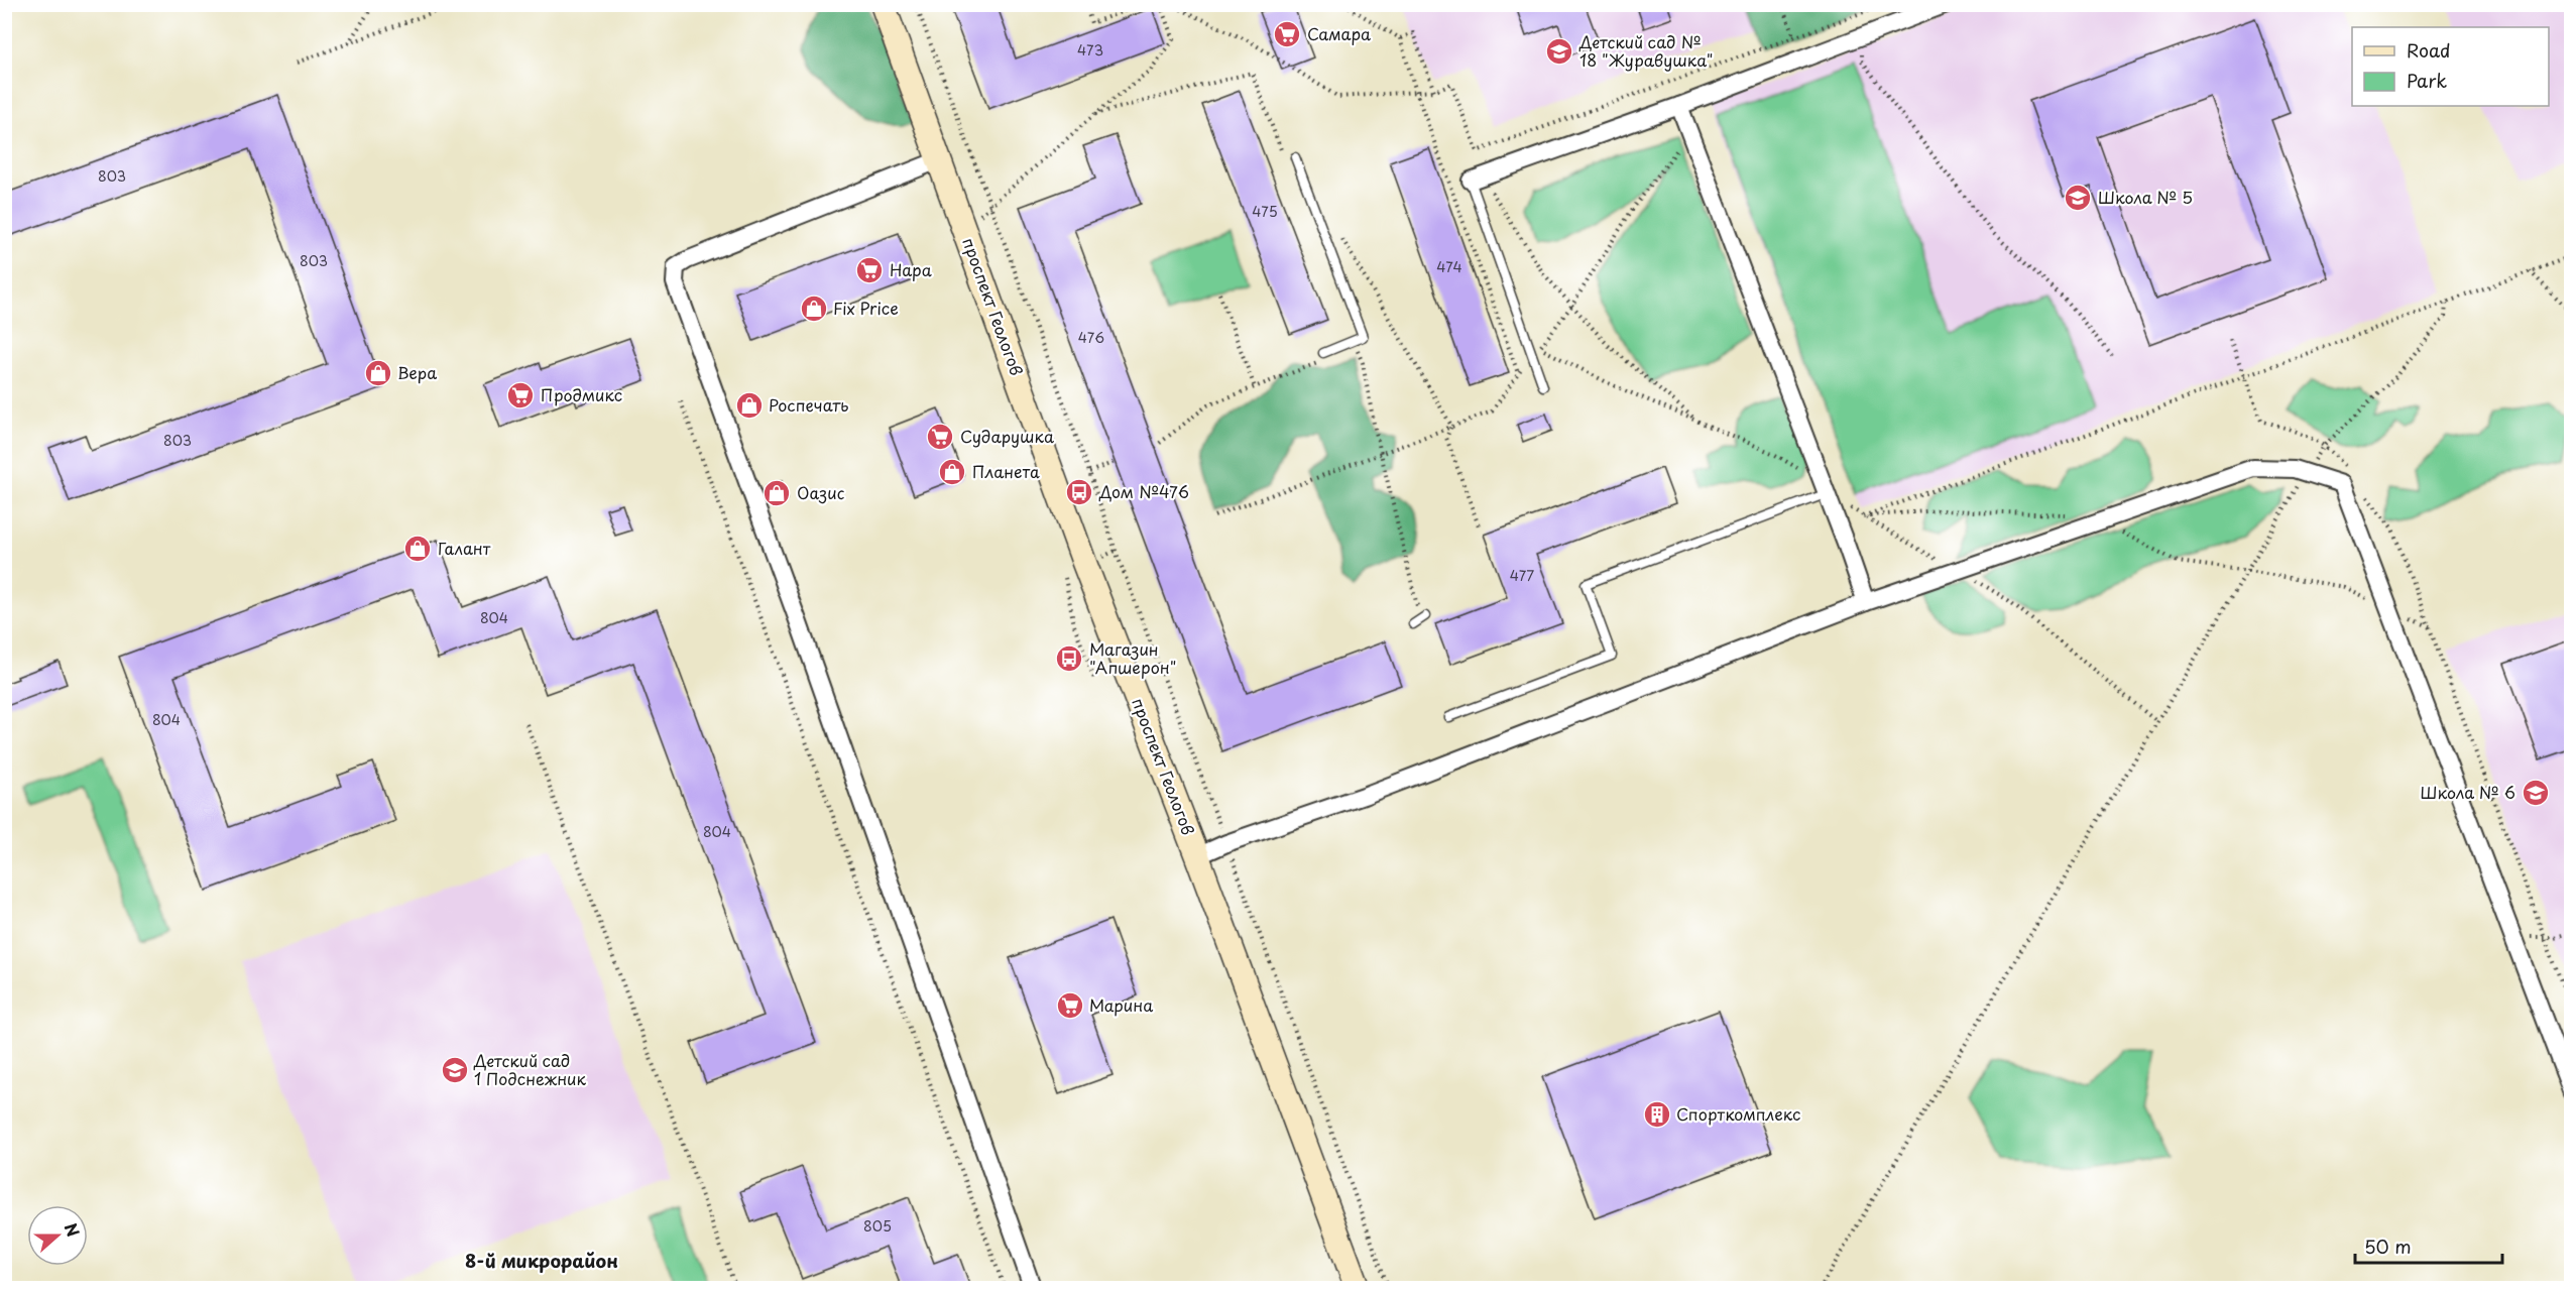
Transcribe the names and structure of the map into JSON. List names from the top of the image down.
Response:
{
  "streets": {
    "street": ["проспект Геологов"]
  },
  "districts": ["8-й микрорайон"],
  "places": {
    "supermarket": [
      "Самара",
      "Нара",
      "Продмикс",
      "Сударушка",
      "Марина"
    ],
    "school or university": [
      "Детский сад № 18 \"Журавушка\"",
      "Школа № 5",
      "Школа № 6",
      "Детский сад 1 Подснежник"
    ],
    "shop": [
      "Fix Price",
      "Вера",
      "Роспечать",
      "Планета",
      "Оазис",
      "Галант"
    ],
    "bus stop": ["Дом №476", "Магазин \"Апшерон\""],
    "building": ["Спорткомплекс"]
  },
  "house_numbers": [
    "473",
    "803",
    "475",
    "803",
    "474",
    "476",
    "803",
    "477",
    "804",
    "804",
    "804",
    "805"
  ],
  "legend": ["Road", "Park"],
  "scale_bar": "50 m",
  "north": "right"
}
